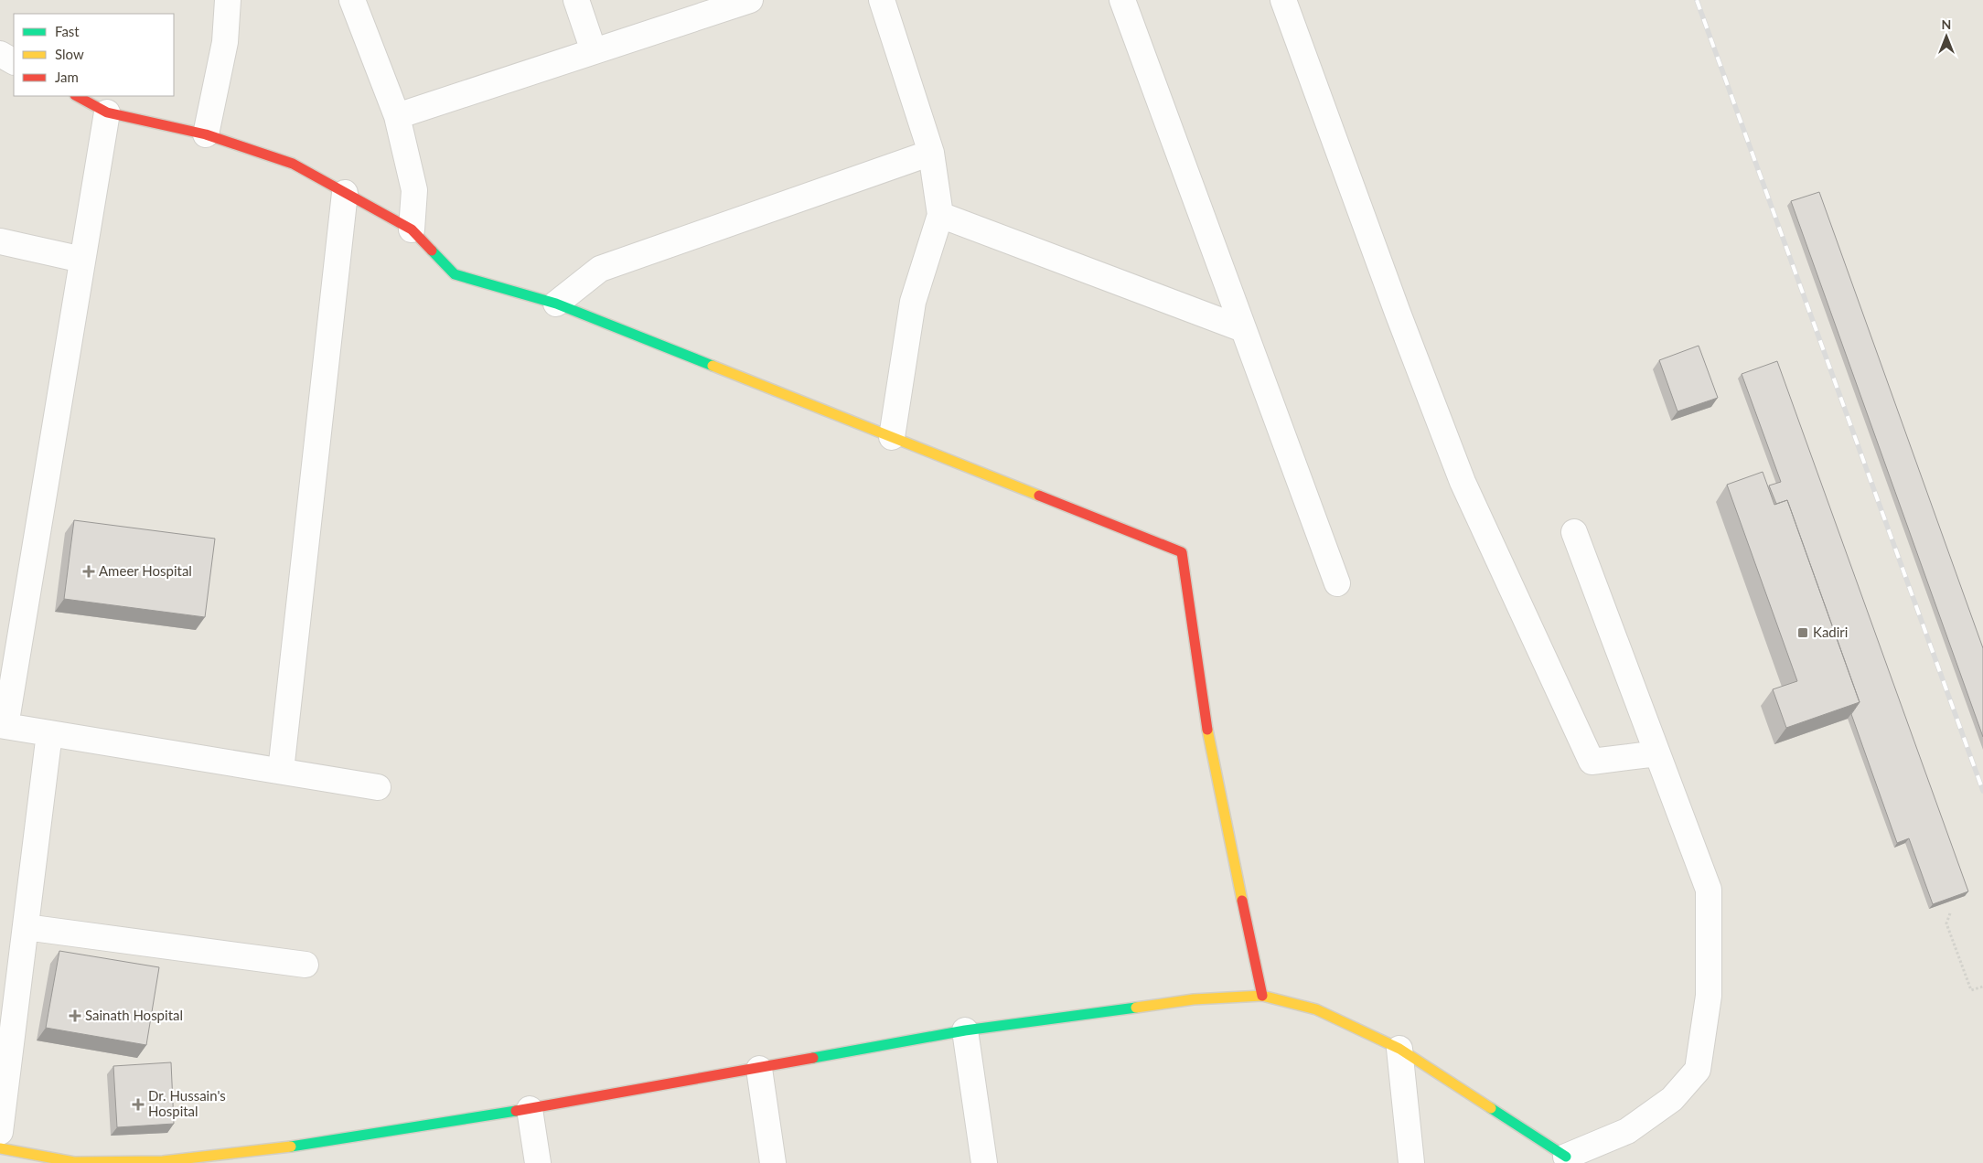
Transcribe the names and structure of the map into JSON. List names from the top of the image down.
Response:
{
  "places": {
    "health": ["Ameer Hospital", "Sainath Hospital", "Dr. Hussain's Hospital"],
    "transit": ["Kadiri"]
  },
  "legend": ["Fast", "Slow", "Jam"],
  "north": "top"
}
